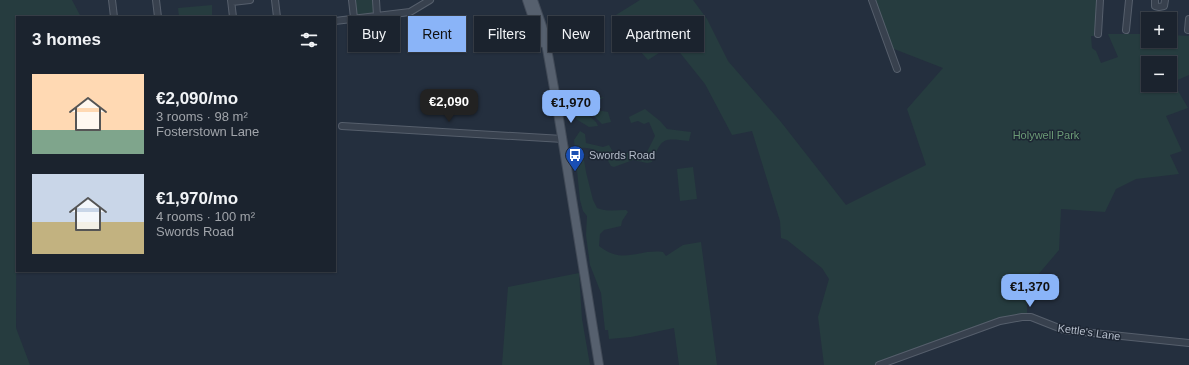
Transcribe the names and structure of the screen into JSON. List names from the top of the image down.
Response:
{
  "streets": {
    "street": ["Kettle's Lane"]
  },
  "parks": ["Holywell Park"],
  "places": {
    "bus stop": ["Swords Road"]
  },
  "page": {
    "map_buttons": ["+", "−"],
    "chip": [
      "Buy",
      "Rent",
      "Filters",
      "New",
      "Apartment"
    ],
    "heading": "3 homes",
    "list": [
      {
        "name": "€2,090/mo",
        "note": "3 rooms · 98 m² · Fosterstown Lane"
      },
      {
        "name": "€1,970/mo",
        "note": "4 rooms · 100 m² · Swords Road"
      }
    ],
    "price": ["€2,090", "€1,970", "€1,370"]
  }
}
